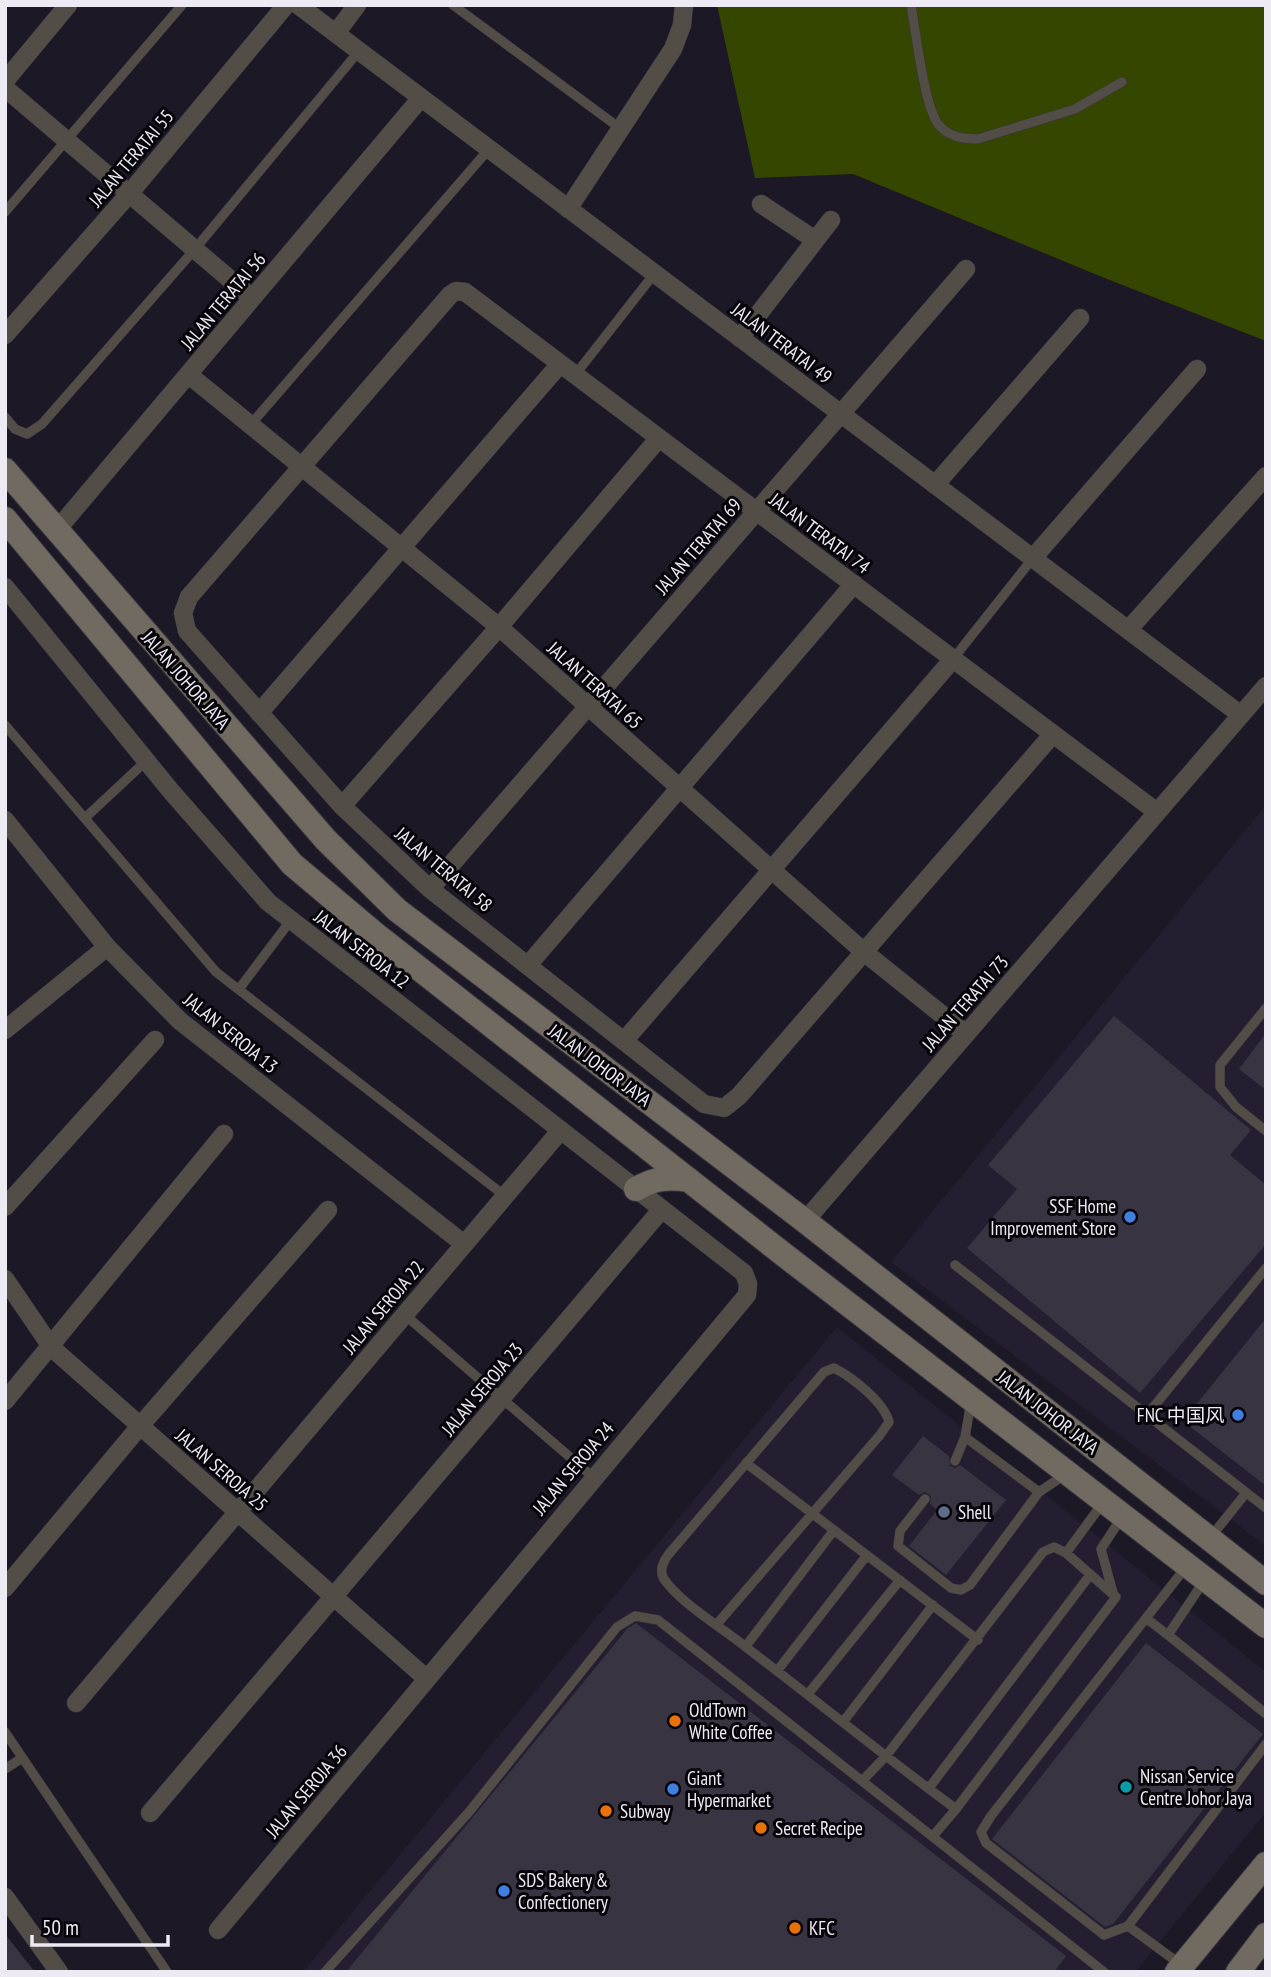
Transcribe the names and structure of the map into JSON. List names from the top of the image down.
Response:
{
  "streets": {
    "main road": ["JALAN JOHOR JAYA"],
    "street": [
      "JALAN TERATAI 55",
      "JALAN TERATAI 56",
      "JALAN TERATAI 49",
      "JALAN TERATAI 74",
      "JALAN TERATAI 69",
      "JALAN TERATAI 65",
      "JALAN TERATAI 58",
      "JALAN SEROJA 12",
      "JALAN TERATAI 73",
      "JALAN SEROJA 13",
      "JALAN SEROJA 22",
      "JALAN SEROJA 23",
      "JALAN SEROJA 24",
      "JALAN SEROJA 25",
      "JALAN SEROJA 36"
    ]
  },
  "crossings": [
    ["JALAN TERATAI 56", "JALAN TERATAI 49"],
    ["JALAN TERATAI 56", "JALAN JOHOR JAYA"],
    ["JALAN TERATAI 56", "JALAN TERATAI 65"],
    ["JALAN TERATAI 49", "JALAN TERATAI 69"],
    ["JALAN TERATAI 49", "JALAN TERATAI 73"],
    ["JALAN TERATAI 74", "JALAN TERATAI 69"],
    ["JALAN TERATAI 74", "JALAN TERATAI 65"],
    ["JALAN TERATAI 74", "JALAN TERATAI 58"],
    ["JALAN TERATAI 74", "JALAN TERATAI 73"],
    ["JALAN TERATAI 69", "JALAN TERATAI 65"],
    ["JALAN TERATAI 69", "JALAN TERATAI 58"],
    ["JALAN JOHOR JAYA", "JALAN TERATAI 73"],
    ["JALAN TERATAI 65", "JALAN TERATAI 58"],
    ["JALAN TERATAI 65", "JALAN TERATAI 73"],
    ["JALAN SEROJA 12", "JALAN SEROJA 22"],
    ["JALAN SEROJA 12", "JALAN SEROJA 23"],
    ["JALAN SEROJA 12", "JALAN SEROJA 24"],
    ["JALAN SEROJA 13", "JALAN SEROJA 22"],
    ["JALAN SEROJA 22", "JALAN SEROJA 25"],
    ["JALAN SEROJA 23", "JALAN SEROJA 25"],
    ["JALAN SEROJA 24", "JALAN SEROJA 25"],
    ["JALAN SEROJA 24", "JALAN SEROJA 36"],
    ["JALAN SEROJA 25", "JALAN SEROJA 36"]
  ],
  "places": [
    "SSF Home Improvement Store",
    "FNC 中国风",
    "Shell",
    "OldTown White Coffee",
    "Nissan Service Centre Johor Jaya",
    "Giant Hypermarket",
    "Subway",
    "Secret Recipe",
    "SDS Bakery & Confectionery",
    "KFC"
  ],
  "scale_bar": "50 m"
}
